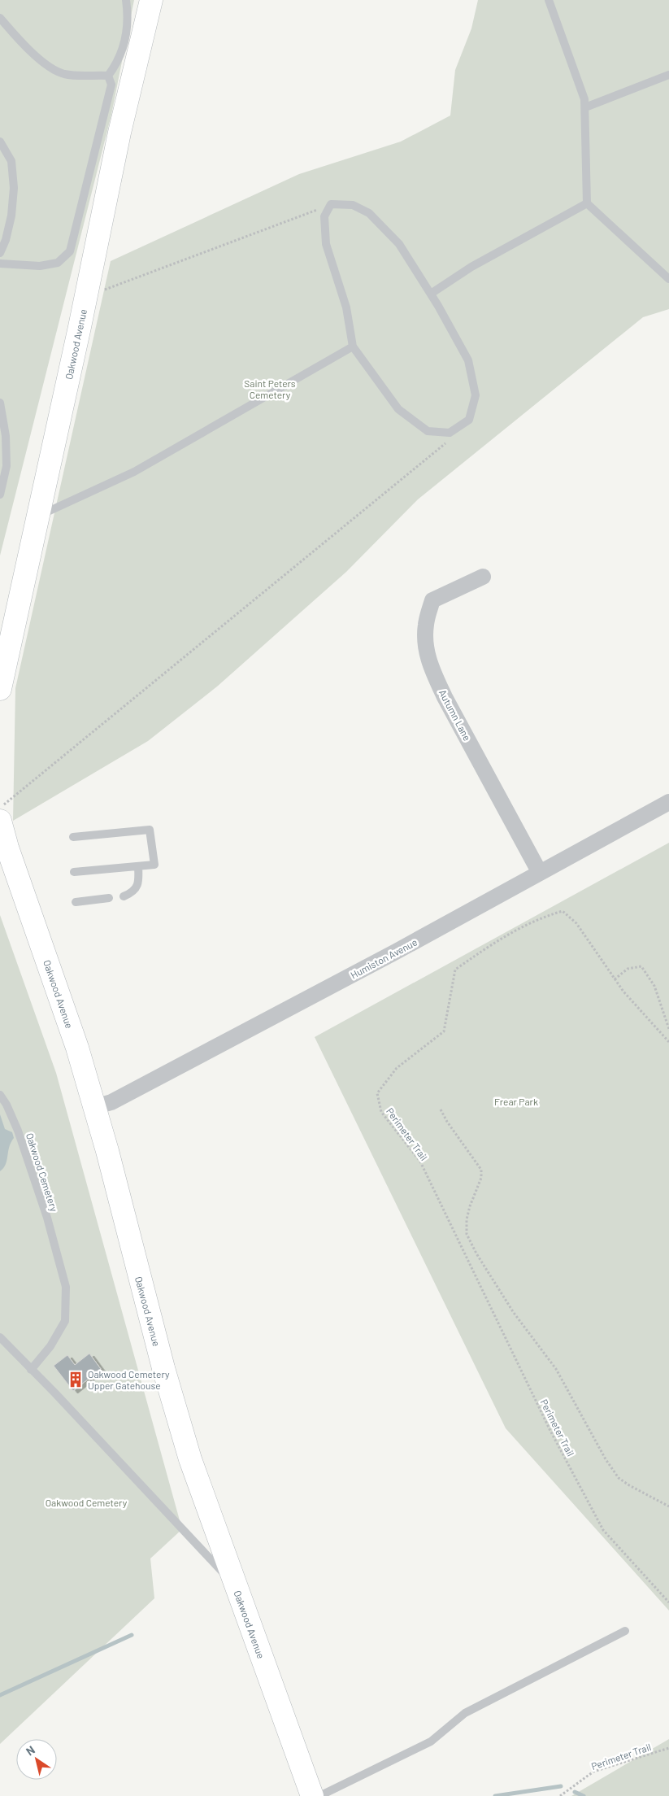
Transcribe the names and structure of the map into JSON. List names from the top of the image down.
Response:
{
  "streets": {
    "main road": ["Oakwood Avenue"],
    "street": ["Autumn Lane", "Humiston Avenue"],
    "lane": ["Oakwood Cemetery"],
    "path": ["Perimeter Trail"]
  },
  "crossings": [
    ["Oakwood Avenue", "Humiston Avenue"],
    ["Autumn Lane", "Humiston Avenue"]
  ],
  "parks": ["Saint Peters Cemetery", "Frear Park", "Oakwood Cemetery"],
  "places": {
    "building": ["Oakwood Cemetery Upper Gatehouse"]
  },
  "north": "top left"
}
